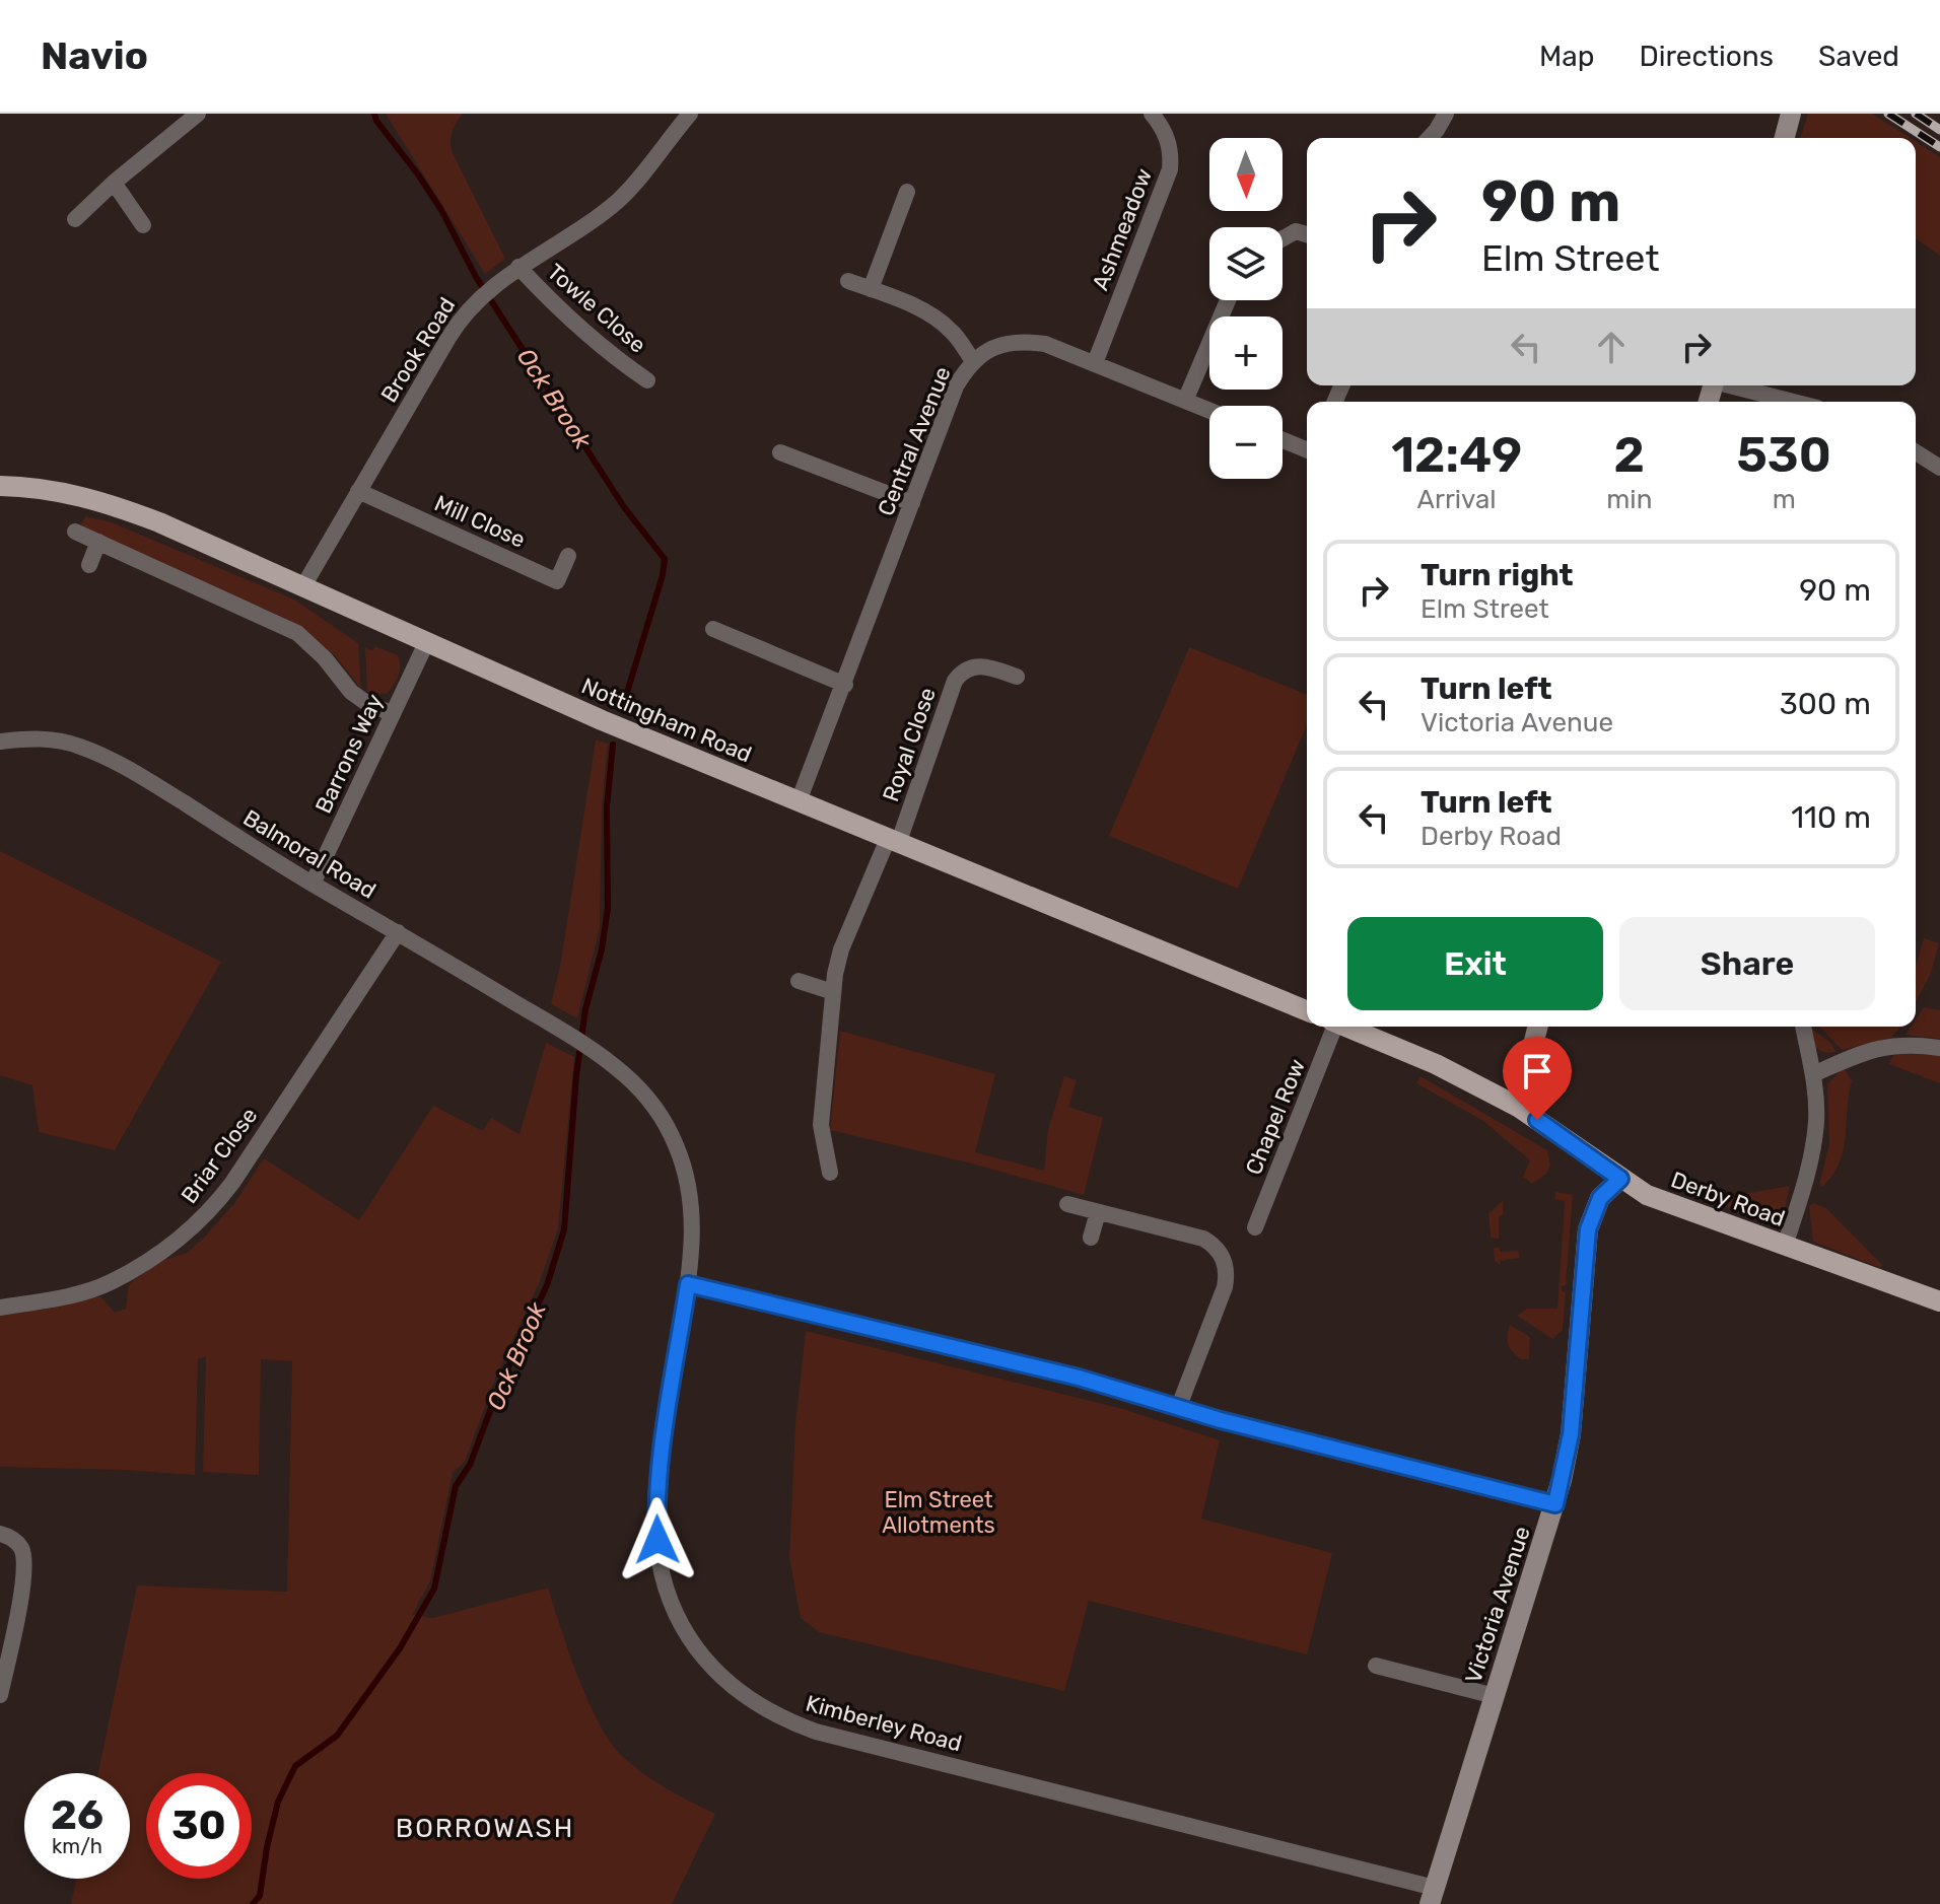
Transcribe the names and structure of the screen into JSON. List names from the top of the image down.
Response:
{
  "streets": {
    "main road": ["Nottingham Road", "Derby Road"],
    "street": [
      "Ashmeadow",
      "Towle Close",
      "Brook Road",
      "Central Avenue",
      "Mill Close",
      "Royal Close",
      "Barrons Way",
      "Balmoral Road",
      "Chapel Row",
      "Briar Close",
      "Victoria Avenue",
      "Kimberley Road"
    ]
  },
  "crossings": [
    ["Ashmeadow", "Central Avenue"],
    ["Towle Close", "Brook Road"],
    ["Brook Road", "Mill Close"],
    ["Brook Road", "Nottingham Road"],
    ["Central Avenue", "Nottingham Road"],
    ["Nottingham Road", "Royal Close"],
    ["Nottingham Road", "Barrons Way"],
    ["Barrons Way", "Balmoral Road"],
    ["Balmoral Road", "Briar Close"],
    ["Balmoral Road", "Kimberley Road"],
    ["Derby Road", "Victoria Avenue"],
    ["Victoria Avenue", "Kimberley Road"]
  ],
  "districts": ["BORROWASH"],
  "water": ["Ock Brook"],
  "parks": ["Elm Street Allotments"],
  "north": "bottom",
  "page": {
    "header": "Navio",
    "nav": ["Map", "Directions", "Saved"],
    "map_buttons": ["+", "−"],
    "turn": ["90 m", "Elm Street"],
    "eta": [
      "12:49",
      "Arrival",
      "2",
      "min",
      "530",
      "m"
    ],
    "list": [
      {
        "name": "Turn right",
        "note": "Elm Street",
        "value": "90 m"
      },
      {
        "name": "Turn left",
        "note": "Victoria Avenue",
        "value": "300 m"
      },
      {
        "name": "Turn left",
        "note": "Derby Road",
        "value": "110 m"
      }
    ],
    "buttons": ["Exit", "Share"],
    "speed": "26 km/h",
    "limit": "30"
  }
}
